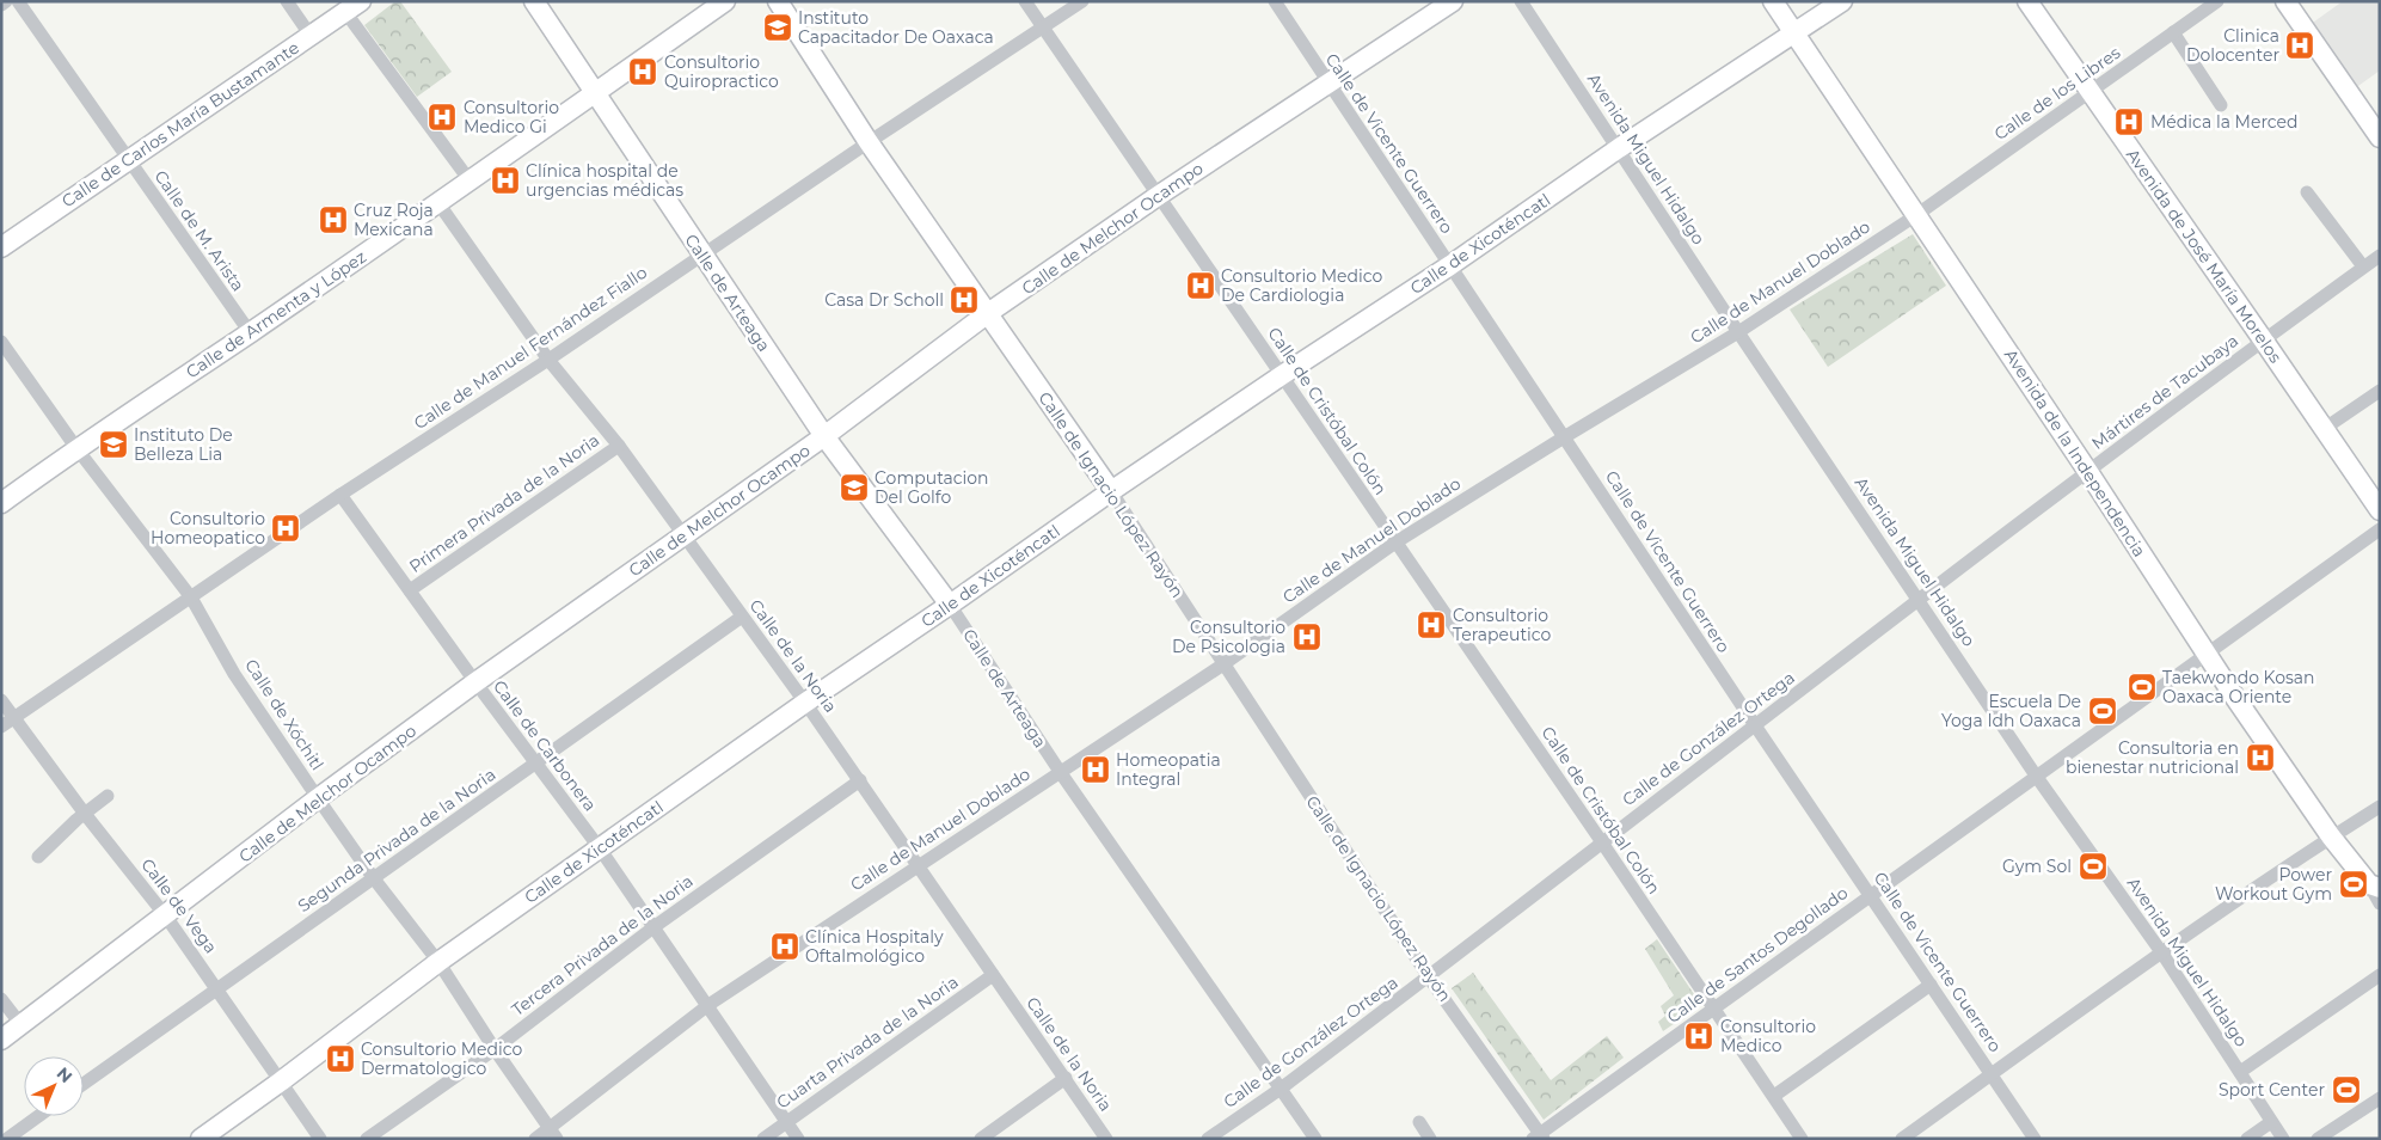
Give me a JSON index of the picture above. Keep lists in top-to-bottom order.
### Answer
{
  "streets": {
    "main road": [
      "Calle de Carlos María Bustamante",
      "Calle de Melchor Ocampo",
      "Calle de Xicoténcatl",
      "Avenida de José María Morelos",
      "Calle de Arteaga",
      "Calle de Armenta y López",
      "Avenida de la Independencia",
      "Calle de Ignacio López Rayón"
    ],
    "street": [
      "Calle de los Libres",
      "Calle de Vicente Guerrero",
      "Avenida Miguel Hidalgo",
      "Calle de M. Arista",
      "Calle de Manuel Doblado",
      "Calle de Manuel Fernández Fiallo",
      "Mártires de Tacubaya",
      "Calle de Cristóbal Colón",
      "Primera Privada de la Noria",
      "Calle de la Noria",
      "Calle de Xóchitl",
      "Calle de González Ortega",
      "Calle de Carbonera",
      "Segunda Privada de la Noria",
      "Calle de Vega",
      "Tercera Privada de la Noria",
      "Calle de Santos Degollado",
      "Cuarta Privada de la Noria"
    ]
  },
  "crossings": [
    ["Calle de los Libres", "Avenida de José María Morelos"],
    ["Calle de los Libres", "Calle de Manuel Doblado"],
    ["Calle de los Libres", "Avenida de la Independencia"],
    ["Calle de Carlos María Bustamante", "Calle de M. Arista"],
    ["Calle de Vicente Guerrero", "Calle de Melchor Ocampo"],
    ["Calle de Vicente Guerrero", "Calle de Xicoténcatl"],
    ["Calle de Vicente Guerrero", "Calle de Manuel Doblado"],
    ["Calle de Vicente Guerrero", "Calle de González Ortega"],
    ["Calle de Vicente Guerrero", "Calle de Santos Degollado"],
    ["Avenida Miguel Hidalgo", "Calle de Xicoténcatl"],
    ["Avenida Miguel Hidalgo", "Calle de Manuel Doblado"],
    ["Avenida Miguel Hidalgo", "Calle de González Ortega"],
    ["Avenida Miguel Hidalgo", "Calle de Santos Degollado"],
    ["Calle de Melchor Ocampo", "Calle de Arteaga"],
    ["Calle de Melchor Ocampo", "Calle de Cristóbal Colón"],
    ["Calle de Melchor Ocampo", "Calle de Ignacio López Rayón"],
    ["Calle de Melchor Ocampo", "Calle de la Noria"],
    ["Calle de Melchor Ocampo", "Calle de Xóchitl"],
    ["Calle de Melchor Ocampo", "Calle de Carbonera"],
    ["Calle de Melchor Ocampo", "Calle de Vega"],
    ["Calle de M. Arista", "Calle de Armenta y López"],
    ["Calle de Xicoténcatl", "Calle de Arteaga"],
    ["Calle de Xicoténcatl", "Calle de Cristóbal Colón"],
    ["Calle de Xicoténcatl", "Avenida de la Independencia"],
    ["Calle de Xicoténcatl", "Calle de Ignacio López Rayón"],
    ["Calle de Xicoténcatl", "Calle de la Noria"],
    ["Calle de Xicoténcatl", "Calle de Xóchitl"],
    ["Calle de Xicoténcatl", "Calle de Carbonera"],
    ["Calle de Xicoténcatl", "Calle de Vega"],
    ["Avenida de José María Morelos", "Mártires de Tacubaya"],
    ["Calle de Manuel Doblado", "Calle de Arteaga"],
    ["Calle de Manuel Doblado", "Calle de Cristóbal Colón"],
    ["Calle de Manuel Doblado", "Avenida de la Independencia"],
    ["Calle de Manuel Doblado", "Calle de Ignacio López Rayón"],
    ["Calle de Manuel Doblado", "Calle de la Noria"],
    ["Calle de Manuel Doblado", "Calle de Xóchitl"],
    ["Calle de Manuel Doblado", "Calle de Carbonera"],
    ["Calle de Arteaga", "Calle de Armenta y López"],
    ["Calle de Arteaga", "Calle de Manuel Fernández Fiallo"],
    ["Calle de Arteaga", "Calle de González Ortega"],
    ["Calle de Armenta y López", "Calle de la Noria"],
    ["Calle de Armenta y López", "Calle de Xóchitl"],
    ["Calle de Manuel Fernández Fiallo", "Calle de Cristóbal Colón"],
    ["Calle de Manuel Fernández Fiallo", "Calle de Ignacio López Rayón"],
    ["Calle de Manuel Fernández Fiallo", "Calle de la Noria"],
    ["Calle de Manuel Fernández Fiallo", "Calle de Xóchitl"],
    ["Calle de Manuel Fernández Fiallo", "Calle de Carbonera"],
    ["Calle de Manuel Fernández Fiallo", "Calle de Vega"],
    ["Mártires de Tacubaya", "Avenida de la Independencia"],
    ["Mártires de Tacubaya", "Calle de González Ortega"],
    ["Calle de Cristóbal Colón", "Calle de González Ortega"],
    ["Calle de Cristóbal Colón", "Calle de Santos Degollado"],
    ["Avenida de la Independencia", "Calle de González Ortega"],
    ["Avenida de la Independencia", "Calle de Santos Degollado"],
    ["Calle de Ignacio López Rayón", "Calle de González Ortega"],
    ["Calle de Ignacio López Rayón", "Calle de Santos Degollado"],
    ["Primera Privada de la Noria", "Calle de la Noria"],
    ["Primera Privada de la Noria", "Calle de Carbonera"],
    ["Calle de la Noria", "Segunda Privada de la Noria"],
    ["Calle de la Noria", "Tercera Privada de la Noria"],
    ["Calle de la Noria", "Cuarta Privada de la Noria"],
    ["Calle de Xóchitl", "Segunda Privada de la Noria"],
    ["Calle de Xóchitl", "Tercera Privada de la Noria"],
    ["Calle de Carbonera", "Segunda Privada de la Noria"],
    ["Calle de Carbonera", "Tercera Privada de la Noria"],
    ["Calle de Carbonera", "Cuarta Privada de la Noria"],
    ["Segunda Privada de la Noria", "Calle de Vega"]
  ],
  "places": {
    "school or university": ["Instituto Capacitador De Oaxaca", "Instituto De Belleza Lia", "Computacion Del Golfo"],
    "hospital": [
      "Clinica Dolocenter",
      "Consultorio Quiropractico",
      "Consultorio Medico Gi",
      "Médica la Merced",
      "Clínica hospital de urgencias médicas",
      "Cruz Roja Mexicana",
      "Consultorio Medico De Cardiologia",
      "Casa Dr Scholl",
      "Consultorio Homeopatico",
      "Consultorio Terapeutico",
      "Consultorio De Psicologia",
      "Consultoria en bienestar nutricional",
      "Homeopatia Integral",
      "Clínica Hospitaly Oftalmológico",
      "Consultorio Medico",
      "Consultorio Medico Dermatologico"
    ],
    "sports": [
      "Taekwondo Kosan Oaxaca Oriente",
      "Escuela De Yoga Idh Oaxaca",
      "Gym Sol",
      "Power Workout Gym",
      "Sport Center"
    ]
  },
  "north": "top right"
}
